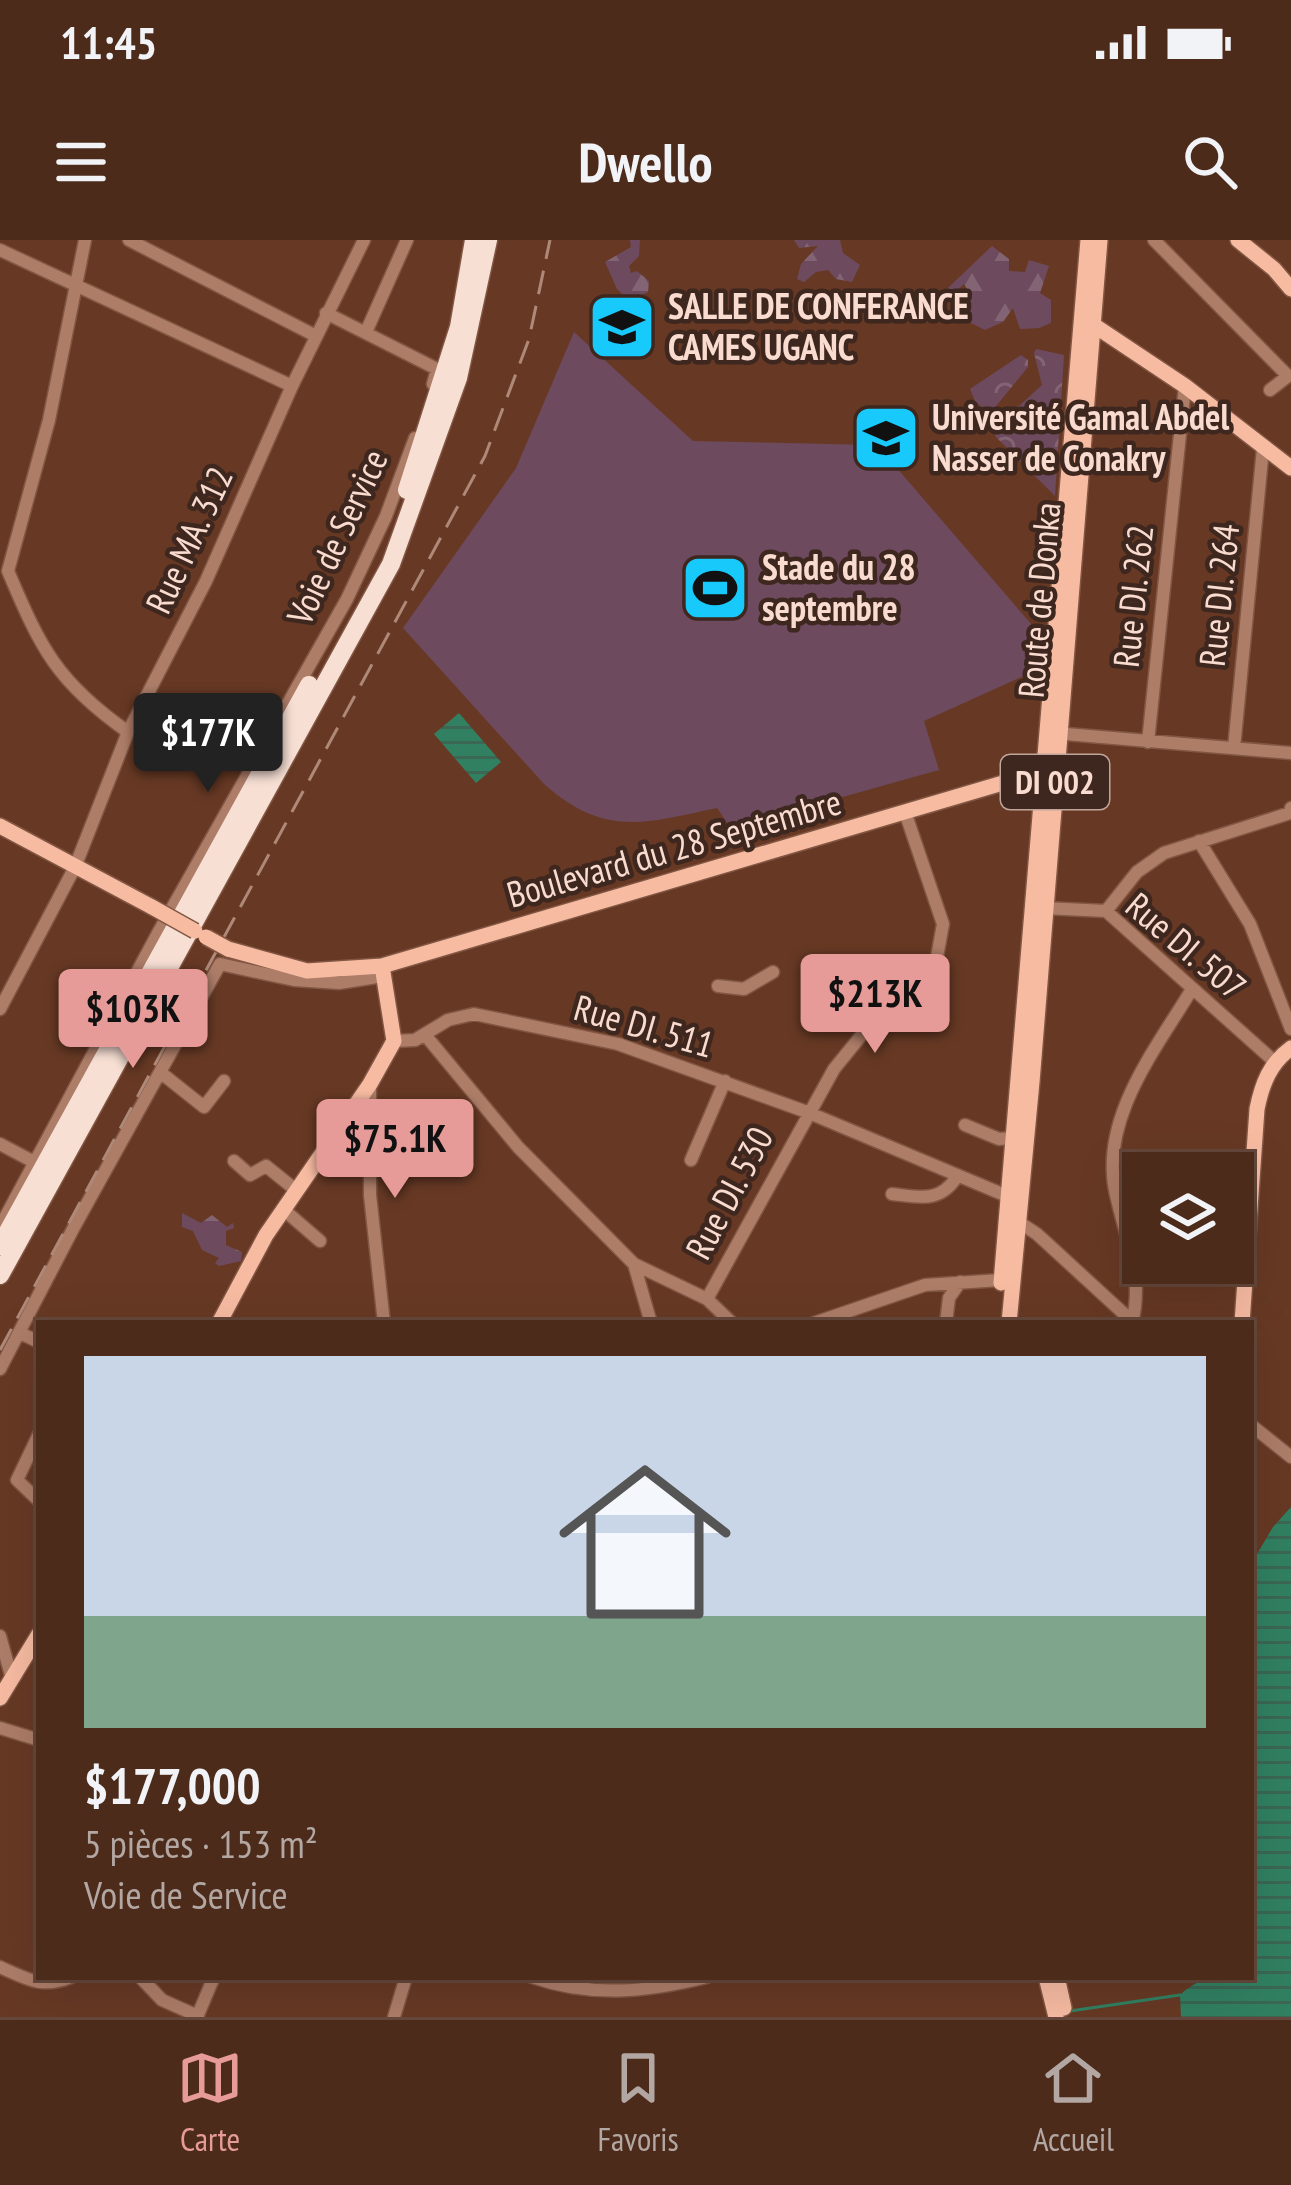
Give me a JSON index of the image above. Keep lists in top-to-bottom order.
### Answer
{
  "streets": {
    "main road": ["Route de Donka", "DI 002", "Boulevard du 28 Septembre"],
    "street": [
      "Voie de Service",
      "Rue MA. 312",
      "Rue DI. 264",
      "Rue DI. 262",
      "Rue DI. 507",
      "Rue DI. 511",
      "Rue DI. 530"
    ]
  },
  "crossings": [
    ["Rue MA. 312", "Boulevard du 28 Septembre"],
    ["Route de Donka", "Boulevard du 28 Septembre"],
    ["Route de Donka", "Rue DI. 507"],
    ["Route de Donka", "Rue DI. 511"],
    ["Boulevard du 28 Septembre", "Rue DI. 530"],
    ["Rue DI. 511", "Rue DI. 530"]
  ],
  "places": {
    "school or university": ["SALLE DE CONFERANCE CAMES UGANC", "Université Gamal Abdel Nasser de Conakry"],
    "sports": ["Stade du 28 septembre"]
  },
  "page": {
    "status": "11:45",
    "header": "Dwello",
    "price": [
      "$177K",
      "$213K",
      "$103K",
      "$75.1K"
    ],
    "list": [
      {
        "name": "$177,000",
        "note": "5 pièces · 153 m² · Voie de Service"
      }
    ],
    "tabs": ["Carte", "Favoris", "Accueil"]
  }
}
